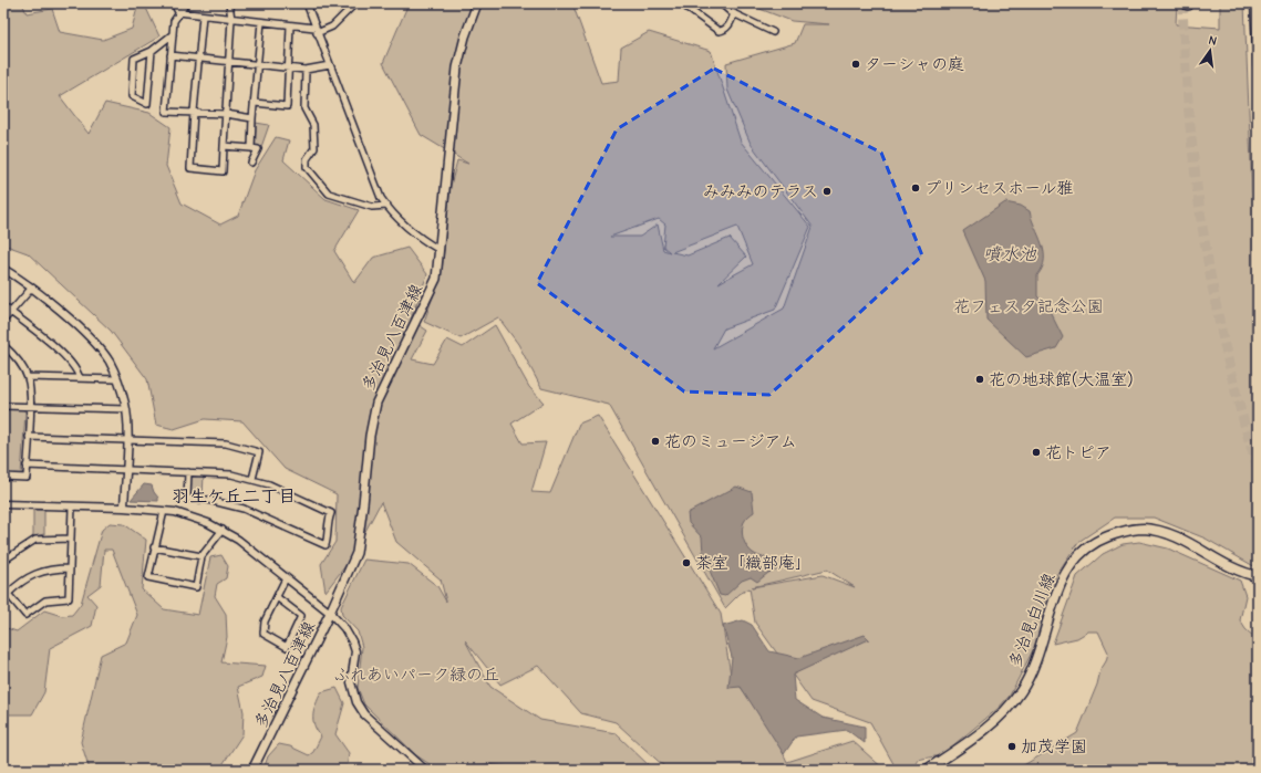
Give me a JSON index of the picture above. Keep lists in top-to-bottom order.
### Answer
{
  "streets": {
    "main road": ["多治見八百津線", "多治見白川線"]
  },
  "districts": ["羽生ケ丘二丁目"],
  "water": ["噴水池"],
  "parks": ["花フェスタ記念公園", "ふれあいパーク緑の丘"],
  "places": [
    "ターシャの庭",
    "プリンセスホール雅",
    "みみみのテラス",
    "花の地球館(大温室)",
    "花のミュージアム",
    "花トピア",
    "茶室「織部庵」",
    "加茂学園"
  ],
  "north": "top"
}
